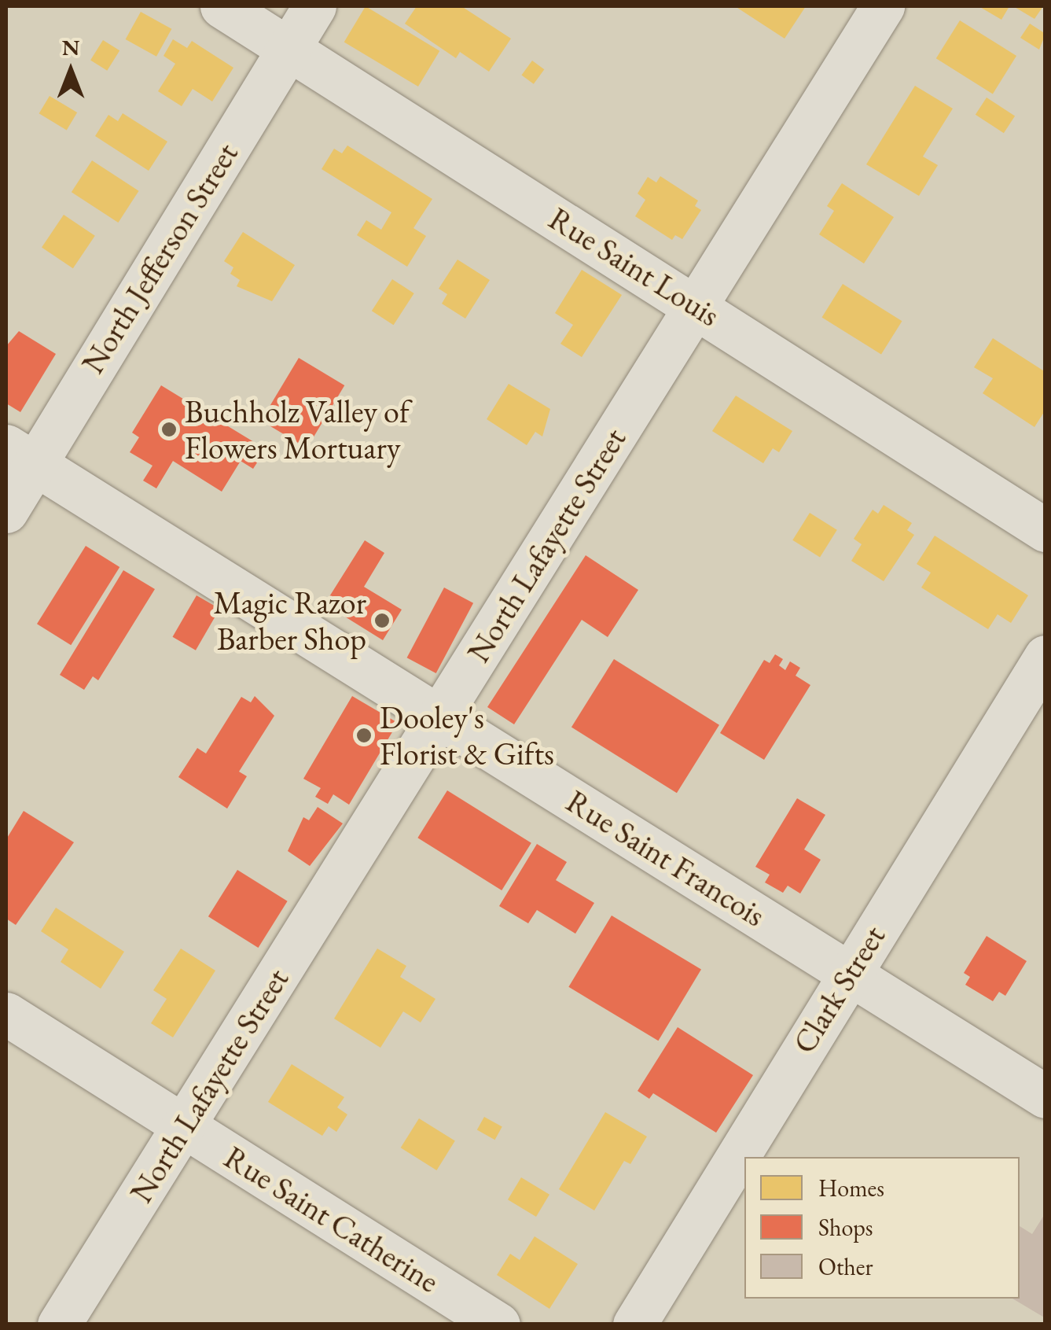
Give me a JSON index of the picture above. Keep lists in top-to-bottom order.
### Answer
{
  "streets": {
    "street": [
      "North Jefferson Street",
      "Rue Saint Louis",
      "North Lafayette Street",
      "Rue Saint Francois",
      "Clark Street",
      "Rue Saint Catherine"
    ]
  },
  "crossings": [
    ["North Jefferson Street", "Rue Saint Louis"],
    ["North Jefferson Street", "Rue Saint Francois"],
    ["Rue Saint Louis", "North Lafayette Street"],
    ["North Lafayette Street", "Rue Saint Francois"],
    ["North Lafayette Street", "Rue Saint Catherine"],
    ["Rue Saint Francois", "Clark Street"]
  ],
  "places": ["Buchholz Valley of Flowers Mortuary", "Magic Razor Barber Shop", "Dooley's Florist & Gifts"],
  "legend": ["Homes", "Shops", "Other"],
  "north": "top"
}
